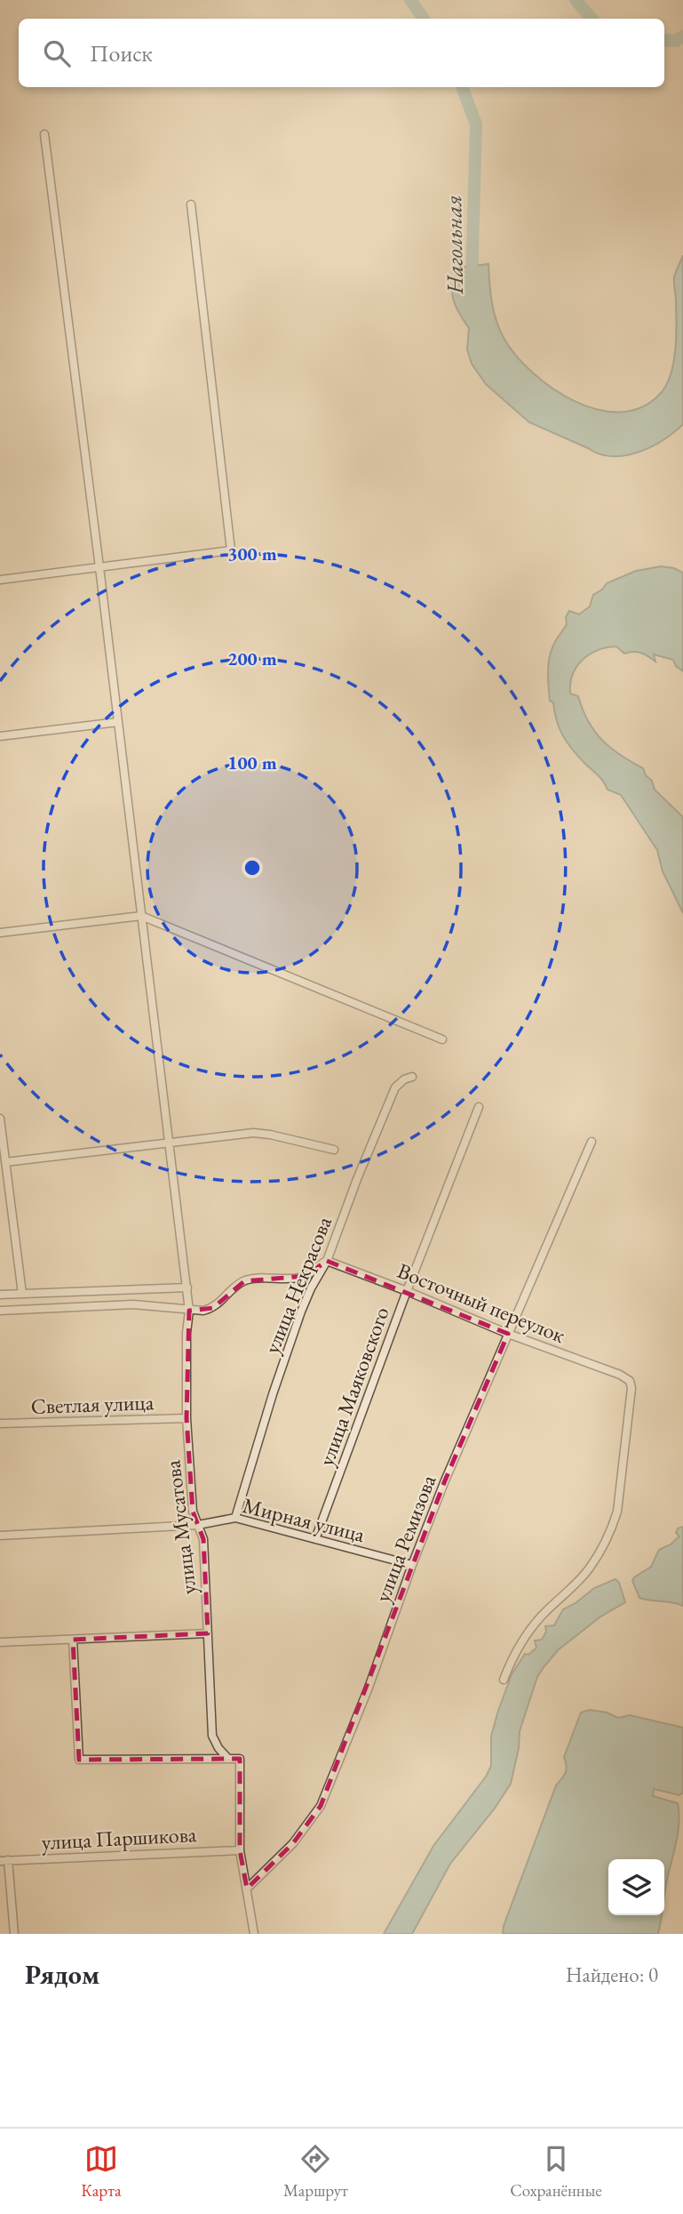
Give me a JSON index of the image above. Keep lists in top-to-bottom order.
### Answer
{
  "streets": {
    "street": [
      "улица Некрасова",
      "Восточный переулок",
      "улица Маяковского",
      "Светлая улица",
      "Мирная улица",
      "улица Мусатова",
      "улица Ремизова",
      "улица Паршикова"
    ]
  },
  "crossings": [
    ["улица Некрасова", "Восточный переулок"],
    ["улица Некрасова", "Мирная улица"],
    ["Восточный переулок", "улица Маяковского"],
    ["Восточный переулок", "улица Ремизова"],
    ["улица Маяковского", "Мирная улица"],
    ["Светлая улица", "улица Мусатова"],
    ["Мирная улица", "улица Мусатова"],
    ["Мирная улица", "улица Ремизова"],
    ["улица Мусатова", "улица Паршикова"]
  ],
  "water": ["Нагольная"],
  "page": {
    "search": "Поиск",
    "heading": ["Рядом", "Найдено: 0"],
    "nav": ["Карта", "Маршрут", "Сохранённые"]
  },
  "rings": ["300 m", "200 m", "100 m"]
}
